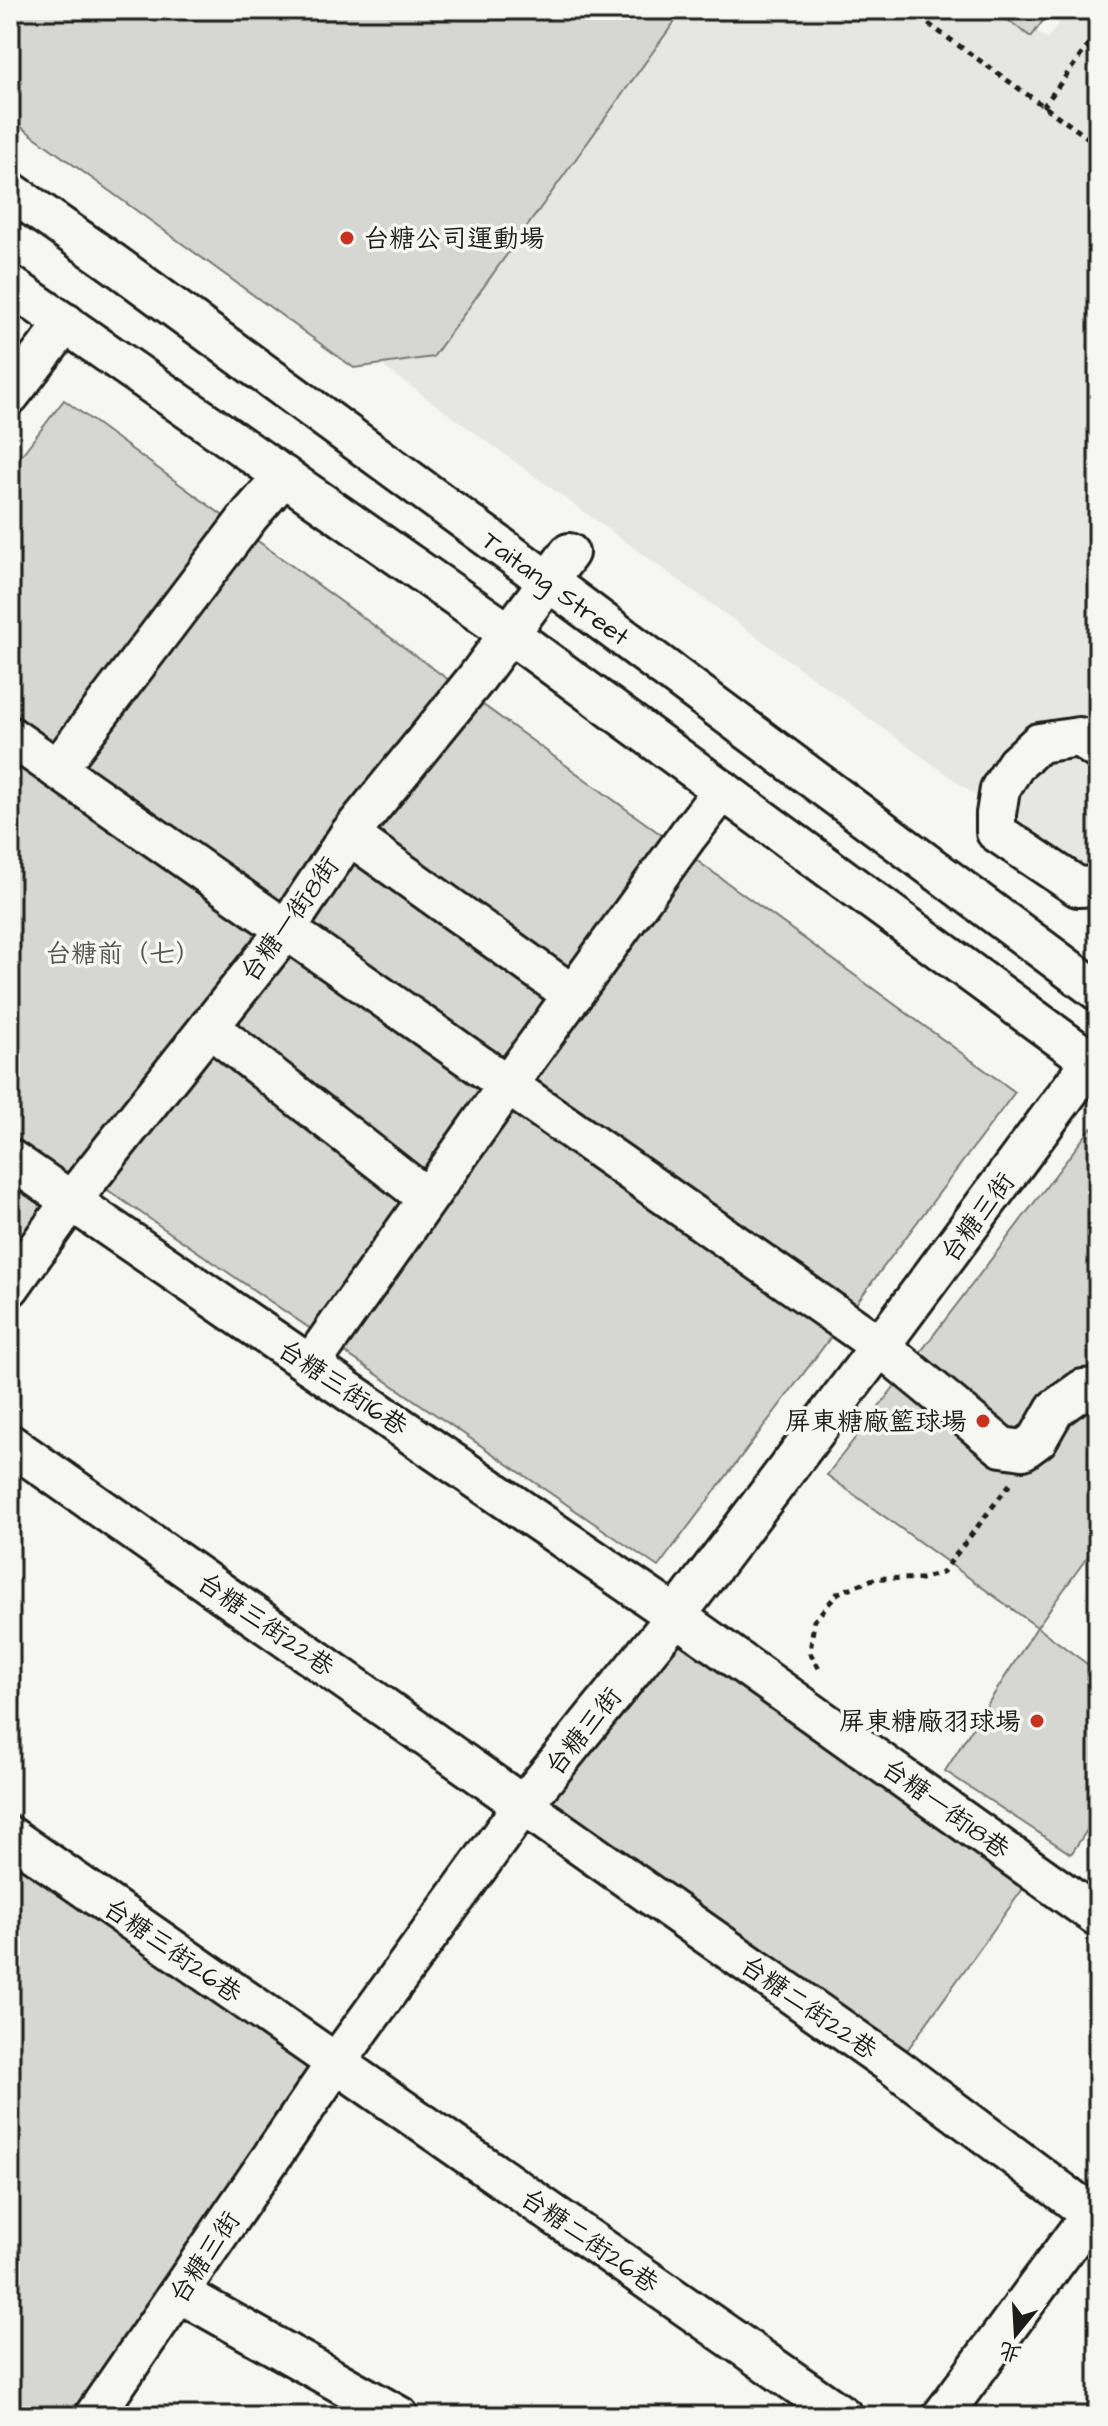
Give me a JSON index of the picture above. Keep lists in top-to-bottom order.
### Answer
{
  "streets": {
    "street": [
      "Taitang Street",
      "台糖一街8街",
      "台糖三街",
      "台糖三街16巷",
      "台糖三街22巷",
      "台糖一街18巷",
      "台糖三街26巷",
      "台糖二街22巷",
      "台糖二街26巷"
    ]
  },
  "crossings": [
    ["Taitang Street", "台糖一街8街"],
    ["台糖一街8街", "台糖三街16巷"],
    ["台糖三街", "台糖三街16巷"],
    ["台糖三街", "台糖三街22巷"],
    ["台糖三街", "台糖一街18巷"],
    ["台糖三街", "台糖三街26巷"],
    ["台糖三街", "台糖二街22巷"],
    ["台糖三街", "台糖二街26巷"],
    ["台糖三街16巷", "台糖一街18巷"],
    ["台糖三街22巷", "台糖二街22巷"],
    ["台糖三街26巷", "台糖二街26巷"]
  ],
  "parks": ["台糖前（七）"],
  "places": ["台糖公司運動場", "屏東糖廠籃球場", "屏東糖廠羽球場"],
  "north": "bottom"
}
